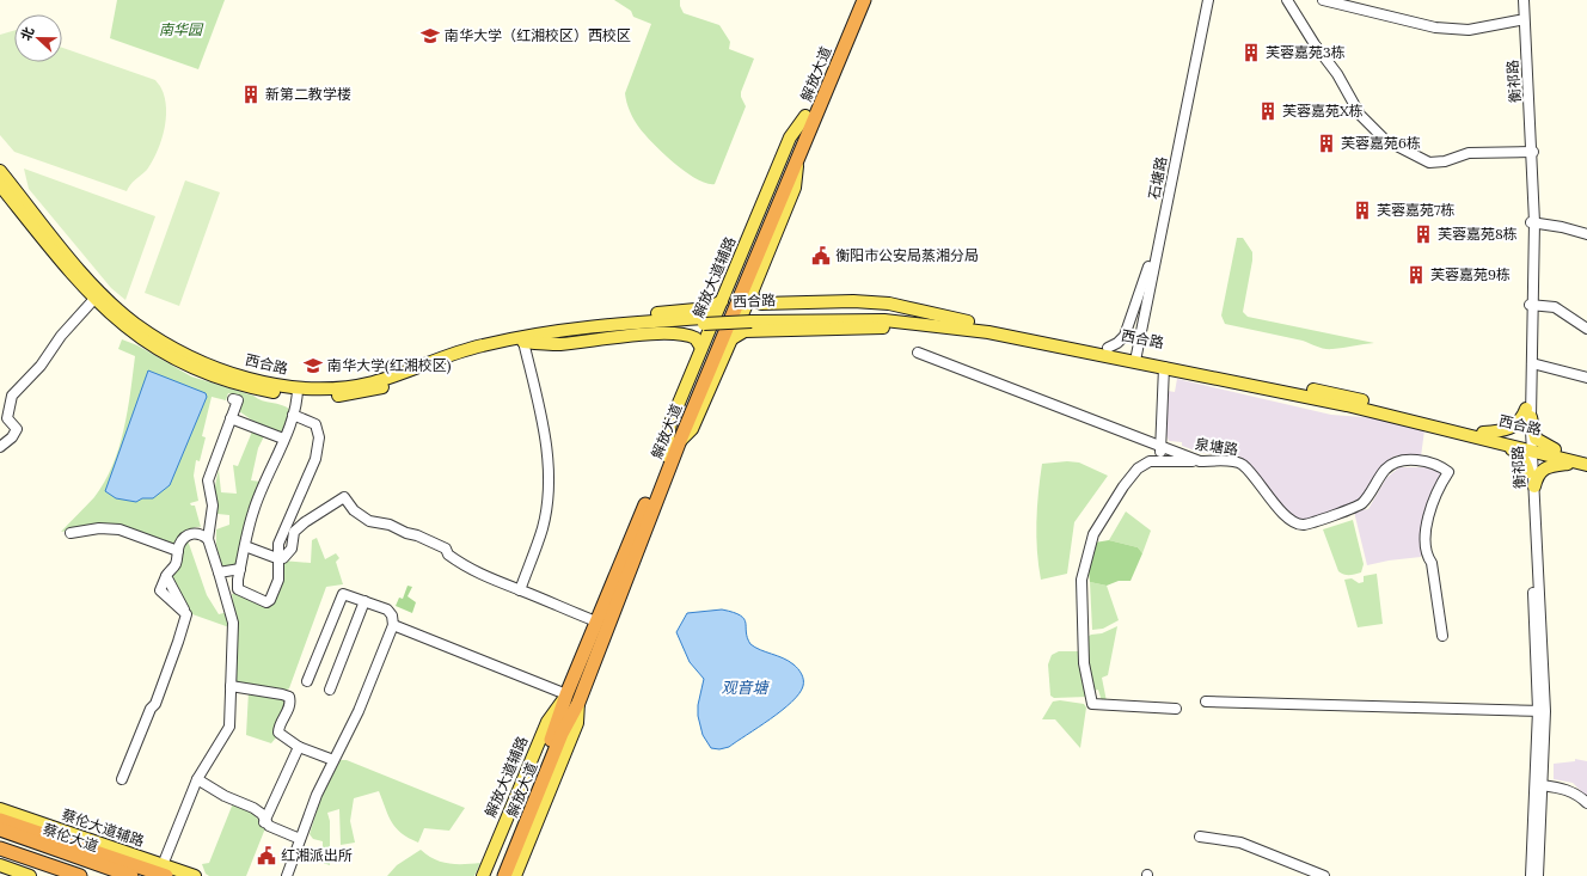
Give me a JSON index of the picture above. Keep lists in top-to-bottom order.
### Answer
{
  "streets": {
    "highway": ["解放大道", "蔡伦大道"],
    "main road": ["解放大道辅路", "西合路", "蔡伦大道辅路"],
    "street": ["衡祁路", "石塘路", "泉塘路"]
  },
  "crossings": [
    ["解放大道", "解放大道辅路"],
    ["衡祁路", "西合路"],
    ["石塘路", "西合路"]
  ],
  "water": ["观音塘"],
  "parks": ["南华园"],
  "places": {
    "school or university": ["南华大学（红湘校区）西校区", "南华大学(红湘校区)"],
    "building": [
      "芙蓉嘉苑3栋",
      "新第二教学楼",
      "芙蓉嘉苑X栋",
      "芙蓉嘉苑6栋",
      "芙蓉嘉苑7栋",
      "芙蓉嘉苑8栋",
      "芙蓉嘉苑9栋"
    ],
    "public building": ["衡阳市公安局蒸湘分局", "红湘派出所"]
  },
  "north": "left"
}
